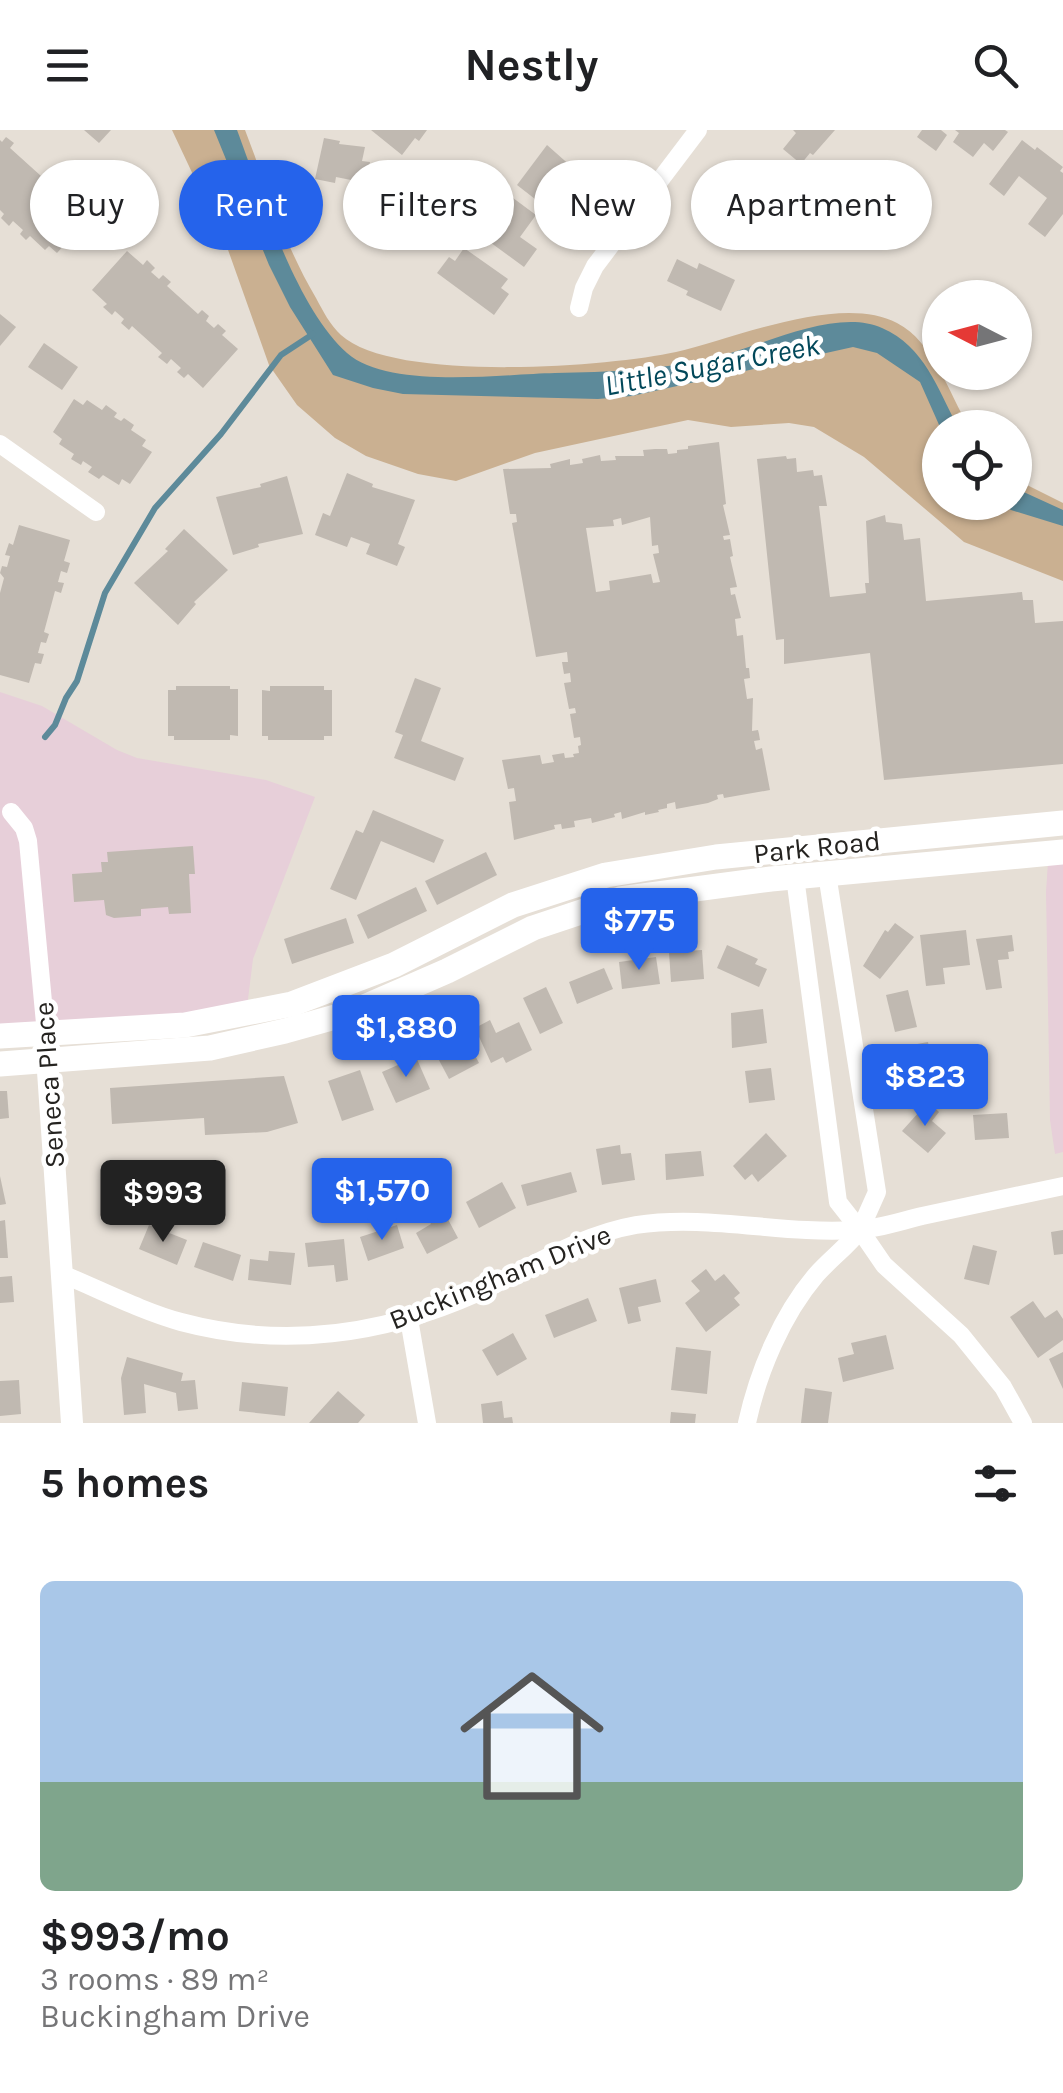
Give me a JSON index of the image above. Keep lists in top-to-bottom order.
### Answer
{
  "streets": {
    "main road": ["Park Road"],
    "street": ["Seneca Place", "Buckingham Drive"]
  },
  "crossings": [
    ["Park Road", "Seneca Place"],
    ["Seneca Place", "Buckingham Drive"]
  ],
  "water": ["Little Sugar Creek"],
  "north": "left",
  "page": {
    "header": "Nestly",
    "chip": [
      "Buy",
      "Rent",
      "Filters",
      "New",
      "Apartment"
    ],
    "price": [
      "$775",
      "$1,880",
      "$823",
      "$1,570",
      "$993"
    ],
    "heading": "5 homes",
    "list": [
      {
        "name": "$993/mo",
        "note": "3 rooms · 89 m² · Buckingham Drive"
      }
    ]
  }
}
